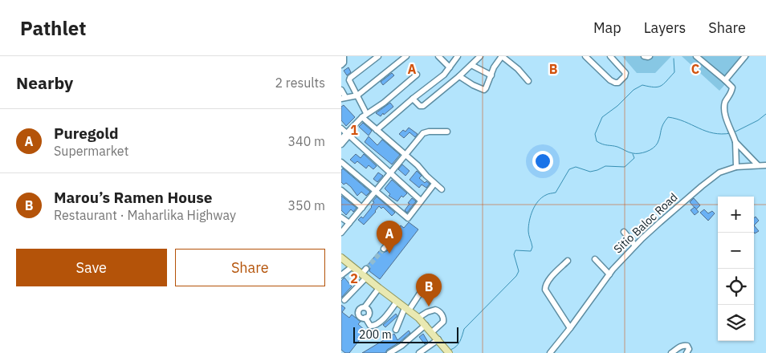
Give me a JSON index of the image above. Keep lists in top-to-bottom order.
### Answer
{
  "streets": {
    "street": ["Sitio Baloc Road"]
  },
  "scale_bar": "200 m",
  "page": {
    "header": "Pathlet",
    "nav": ["Map", "Layers", "Share"],
    "heading": ["Nearby", "2 results"],
    "list": [
      {
        "mark": "A",
        "name": "Puregold",
        "note": "Supermarket",
        "value": "340 m"
      },
      {
        "mark": "B",
        "name": "Marou’s Ramen House",
        "note": "Restaurant · Maharlika Highway",
        "value": "350 m"
      }
    ],
    "map_buttons": ["+", "−"],
    "pins": ["A", "B"],
    "buttons": ["Save", "Share"],
    "scale": "200 m"
  },
  "grid": {
    "columns": ["A", "B", "C"],
    "rows": ["1", "2"]
  }
}
